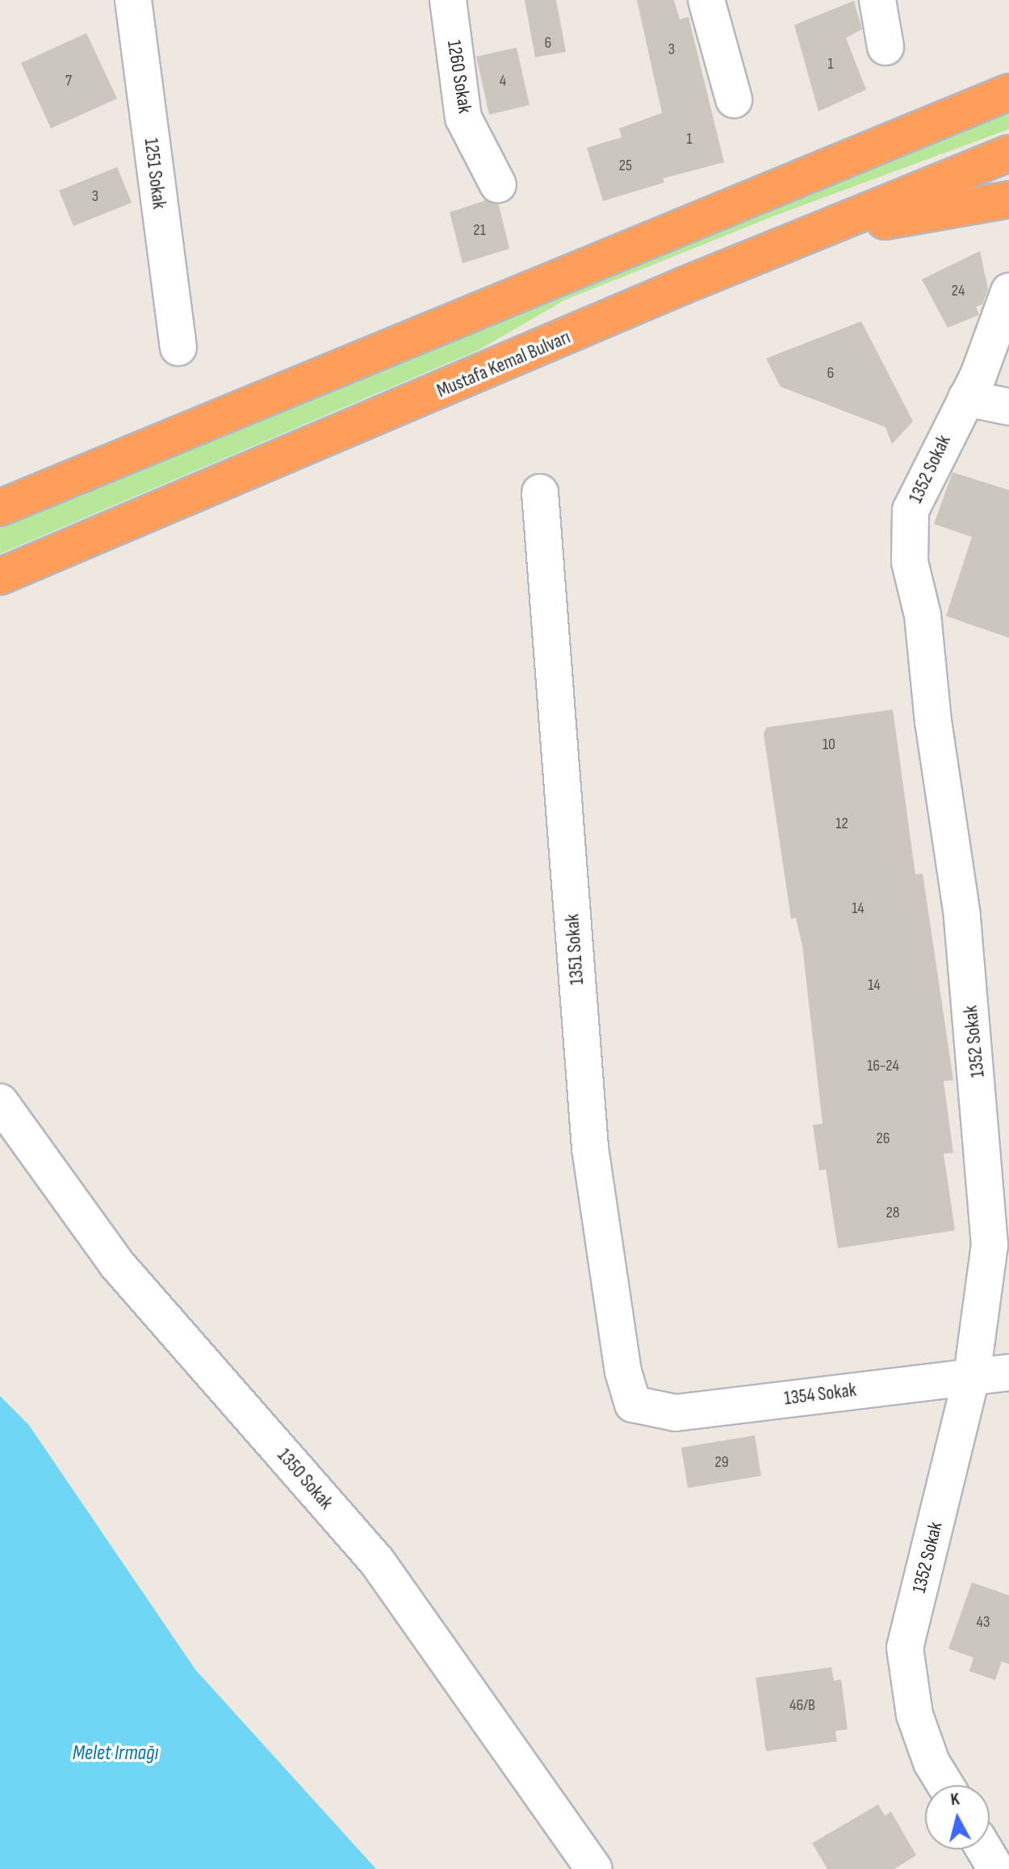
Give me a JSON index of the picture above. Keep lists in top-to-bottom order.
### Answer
{
  "streets": {
    "highway": ["Mustafa Kemal Bulvarı"],
    "street": [
      "1260 Sokak",
      "1251 Sokak",
      "1352 Sokak",
      "1351 Sokak",
      "1354 Sokak",
      "1350 Sokak"
    ]
  },
  "crossings": [
    ["1352 Sokak", "1354 Sokak"],
    ["1351 Sokak", "1354 Sokak"]
  ],
  "water": ["Melet Irmağı"],
  "house_numbers": [
    "6",
    "3",
    "1",
    "7",
    "4",
    "1",
    "25",
    "3",
    "21",
    "24",
    "6",
    "10",
    "12",
    "14",
    "14",
    "16-24",
    "26",
    "28",
    "29",
    "43",
    "46/B"
  ],
  "north": "top"
}
